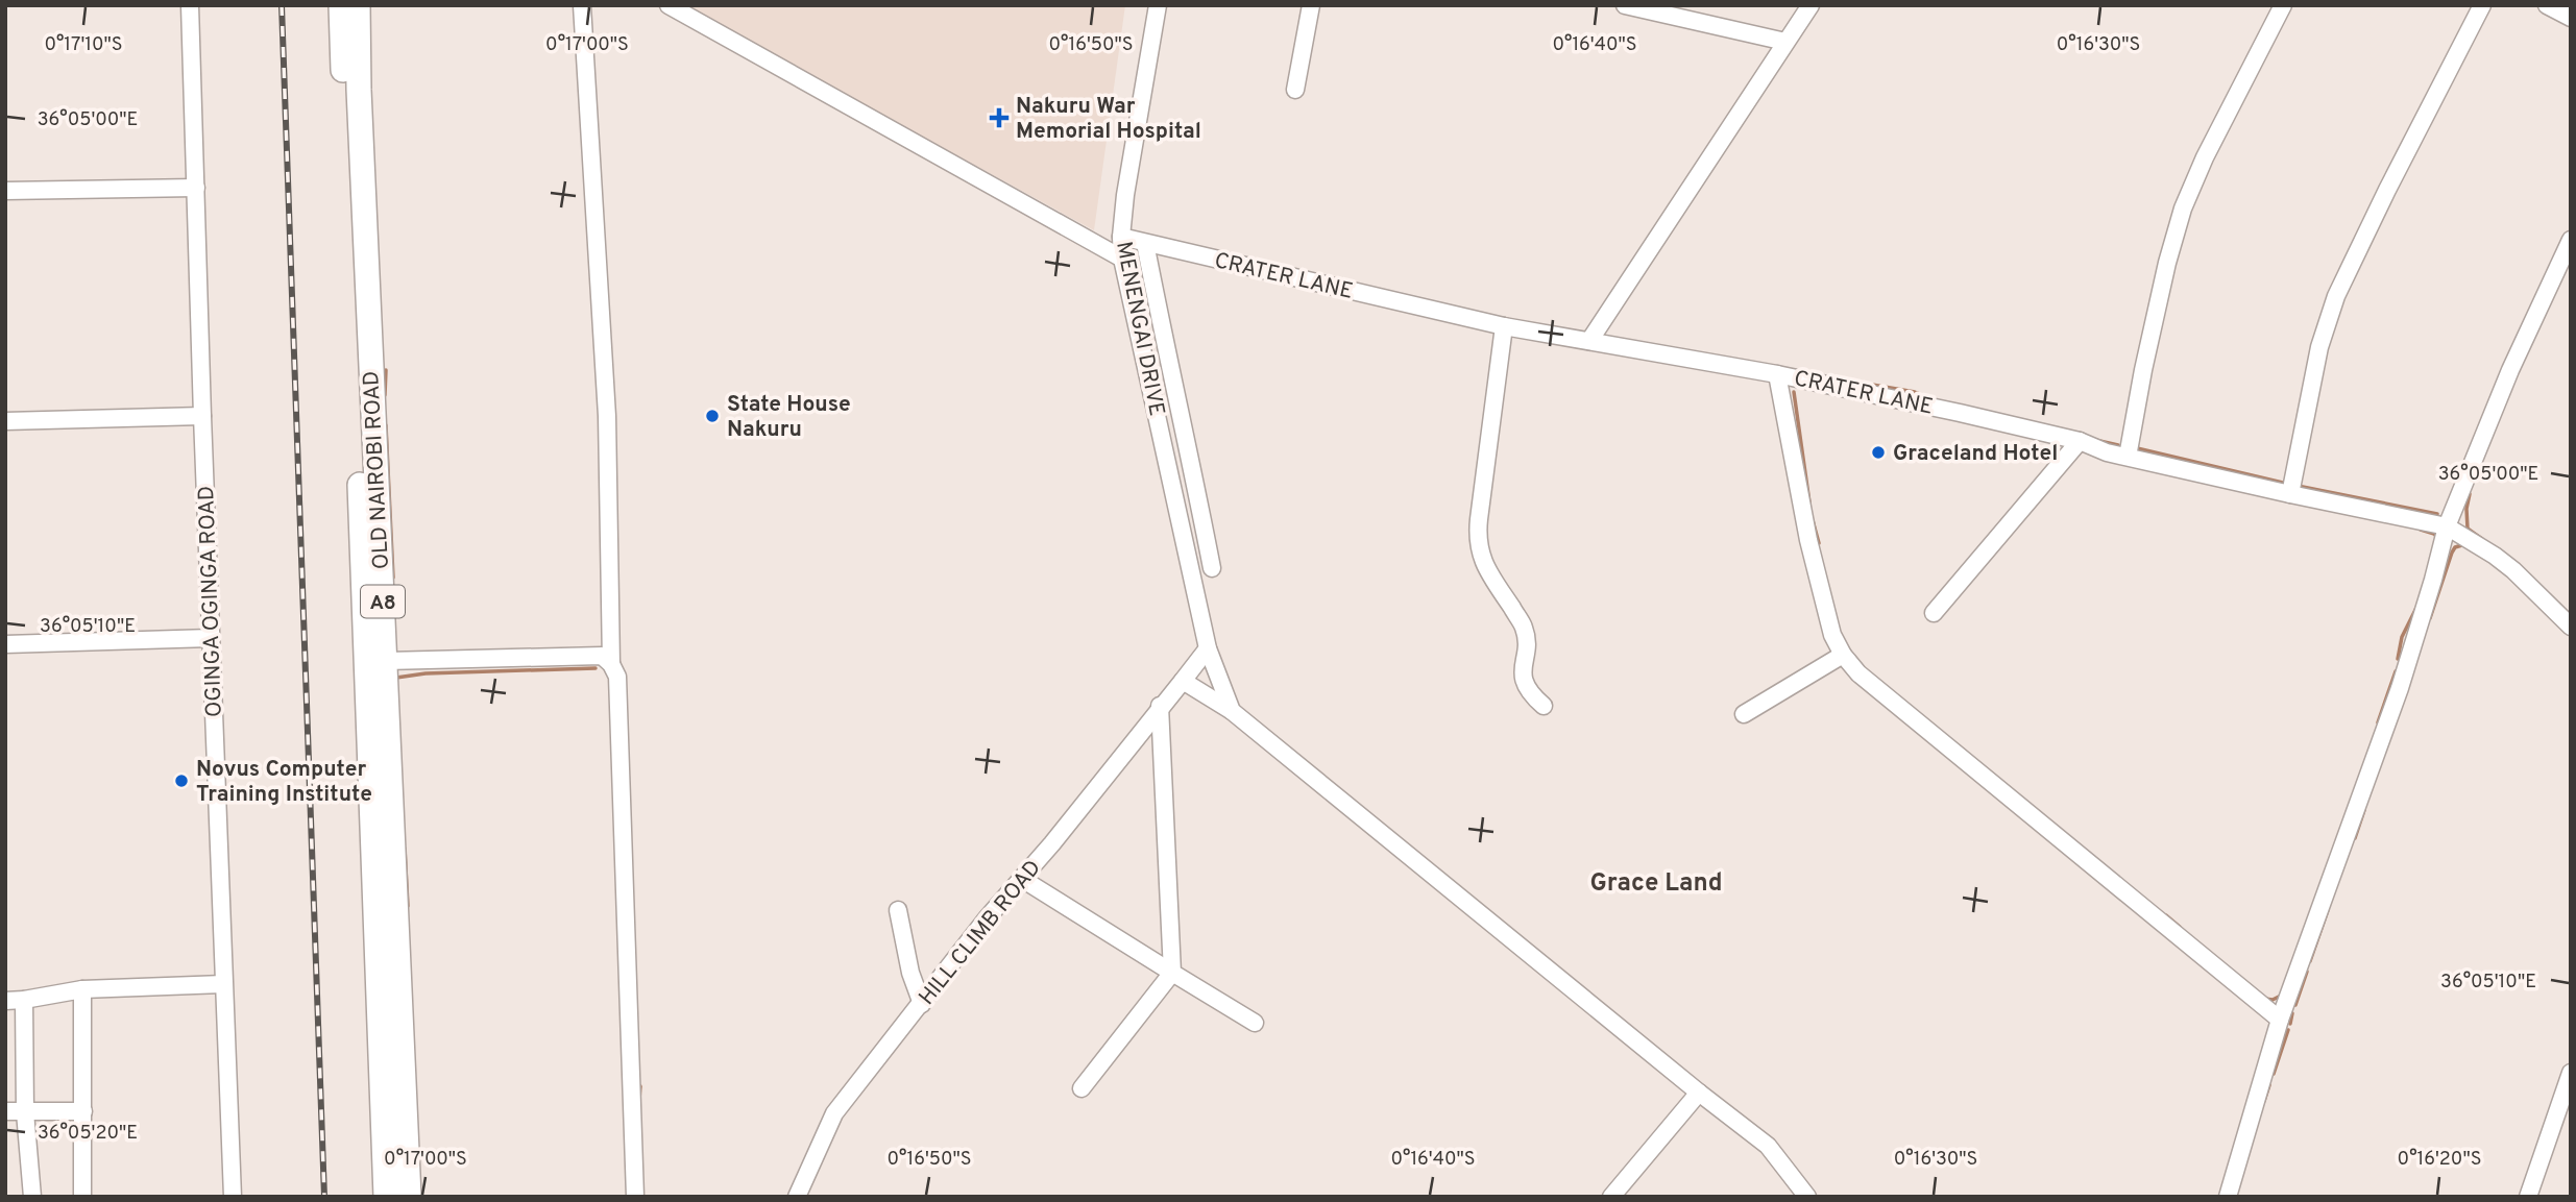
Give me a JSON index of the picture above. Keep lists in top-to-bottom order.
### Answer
{
  "streets": {
    "highway": ["OLD NAIROBI ROAD", "A8"],
    "street": [
      "CRATER LANE",
      "MENENGAI DRIVE",
      "OGINGA OGINGA ROAD",
      "HILL CLIMB ROAD"
    ]
  },
  "crossings": [
    ["CRATER LANE", "MENENGAI DRIVE"],
    ["MENENGAI DRIVE", "HILL CLIMB ROAD"]
  ],
  "districts": ["Grace Land"],
  "places": {
    "health": ["Nakuru War Memorial Hospital"],
    "other": ["State House Nakuru", "Graceland Hotel", "Novus Computer Training Institute"]
  },
  "coordinates": [
    "0°17'10\"S",
    "0°17'00\"S",
    "0°16'50\"S",
    "0°16'40\"S",
    "0°16'30\"S",
    "36°05'00\"E",
    "36°05'10\"E",
    "36°05'20\"E",
    "0°16'20\"S"
  ]
}
